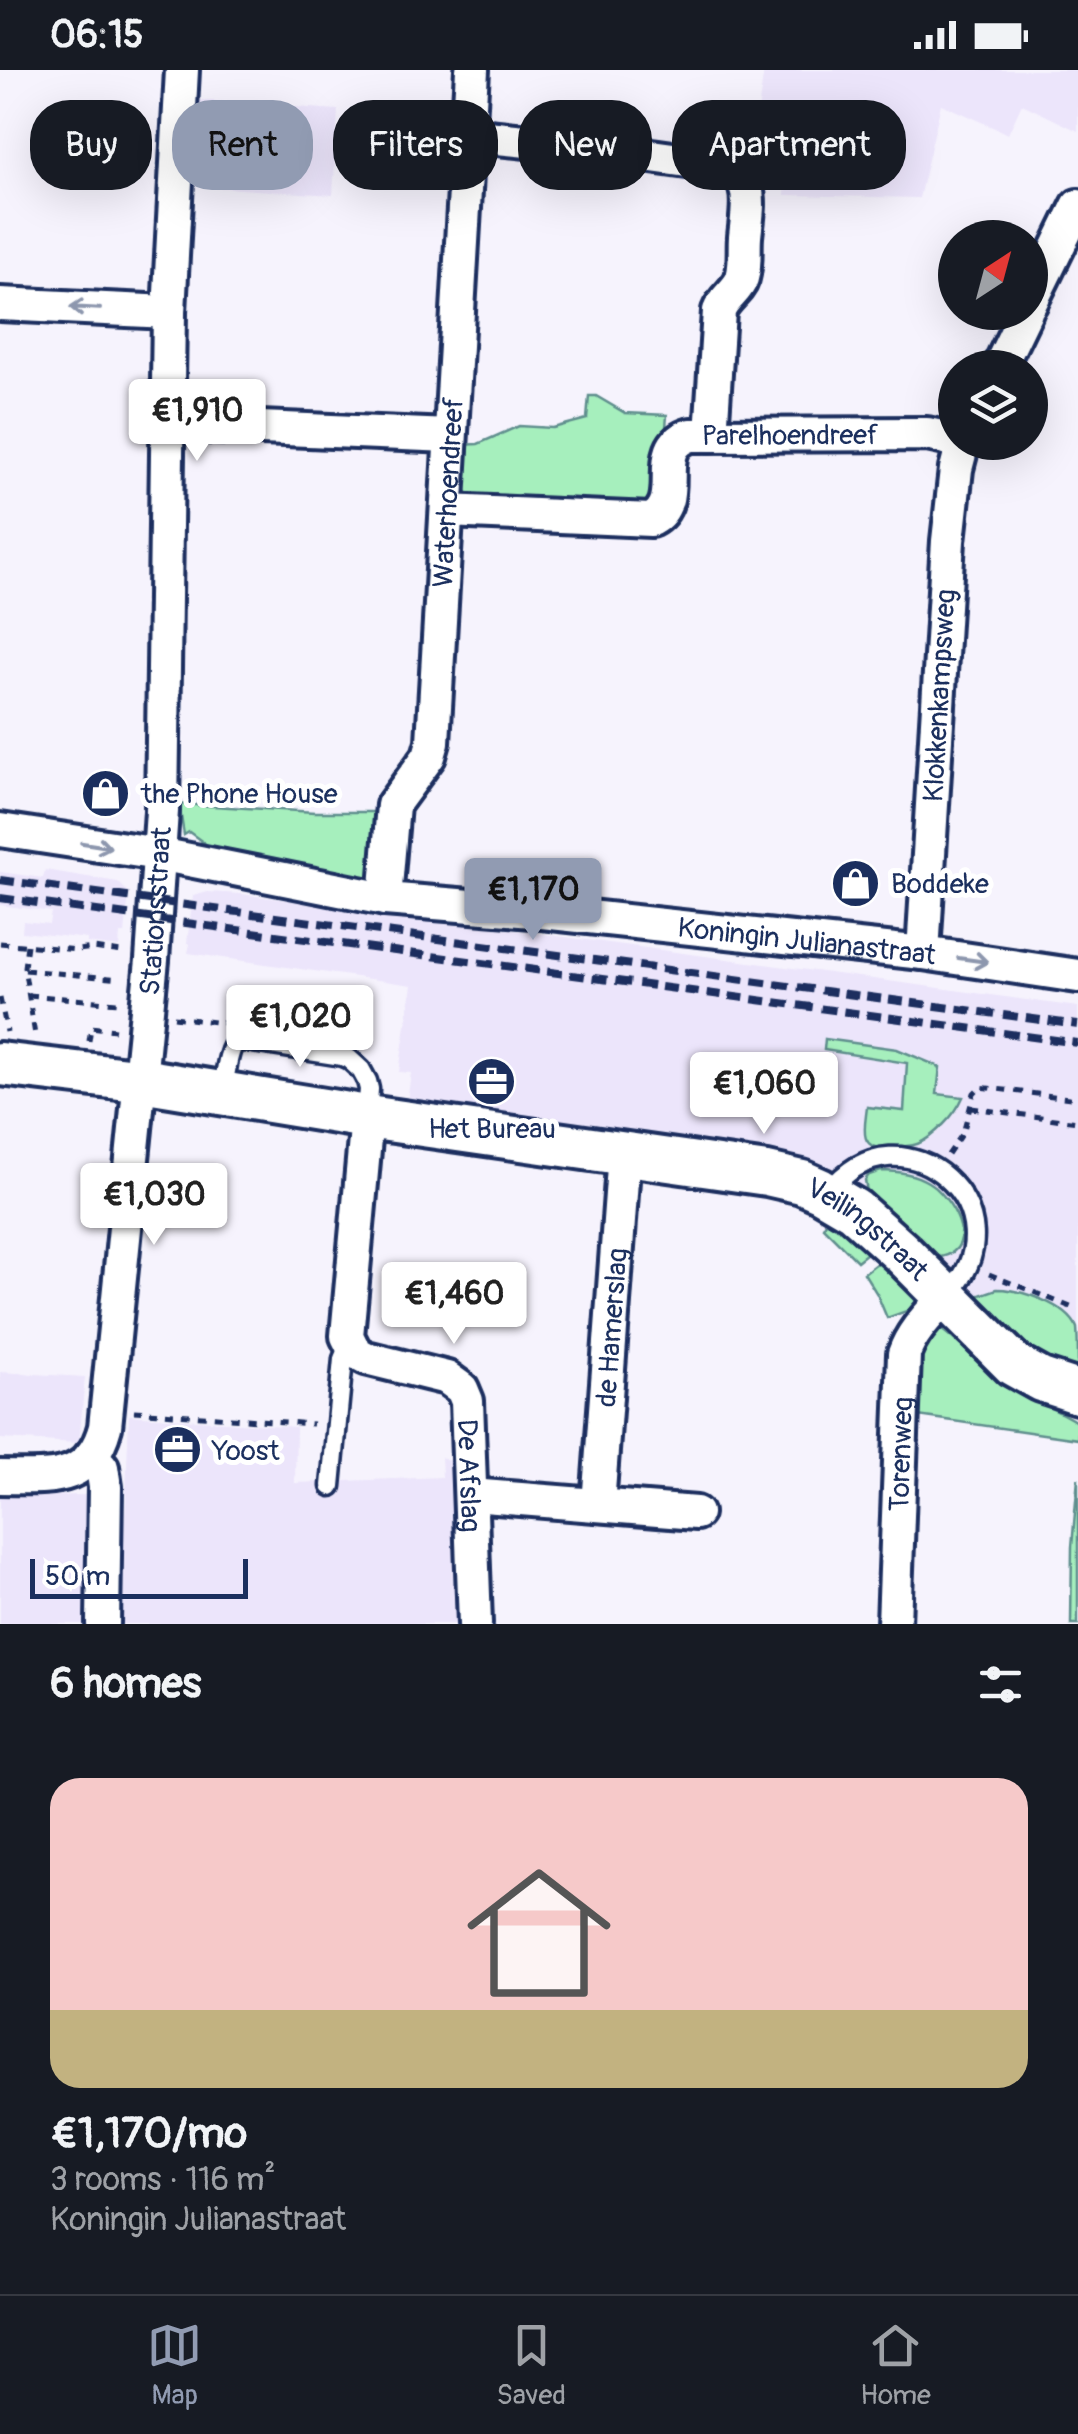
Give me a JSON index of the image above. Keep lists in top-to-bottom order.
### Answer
{
  "streets": {
    "street": [
      "Parelhoendreef",
      "Waterhoendreef",
      "Klokkenkampsweg",
      "Stationsstraat",
      "Koningin Julianastraat",
      "Veilingstraat",
      "de Hamerslag",
      "Torenweg",
      "De Afslag"
    ]
  },
  "crossings": [
    ["Parelhoendreef", "Waterhoendreef"],
    ["Waterhoendreef", "Koningin Julianastraat"],
    ["Klokkenkampsweg", "Koningin Julianastraat"],
    ["Stationsstraat", "Koningin Julianastraat"],
    ["Stationsstraat", "Veilingstraat"],
    ["Veilingstraat", "de Hamerslag"],
    ["Veilingstraat", "Torenweg"]
  ],
  "places": {
    "shop": ["the Phone House", "Boddeke"],
    "office": ["Het Bureau", "Yoost"]
  },
  "scale_bar": "50 m",
  "north": "top right",
  "page": {
    "status": "06:15",
    "chip": [
      "Buy",
      "Rent",
      "Filters",
      "New",
      "Apartment"
    ],
    "price": [
      "€1,910",
      "€1,170",
      "€1,020",
      "€1,060",
      "€1,030",
      "€1,460"
    ],
    "scale": "50 m",
    "heading": "6 homes",
    "list": [
      {
        "name": "€1,170/mo",
        "note": "3 rooms · 116 m² · Koningin Julianastraat"
      }
    ],
    "tabs": ["Map", "Saved", "Home"]
  }
}
